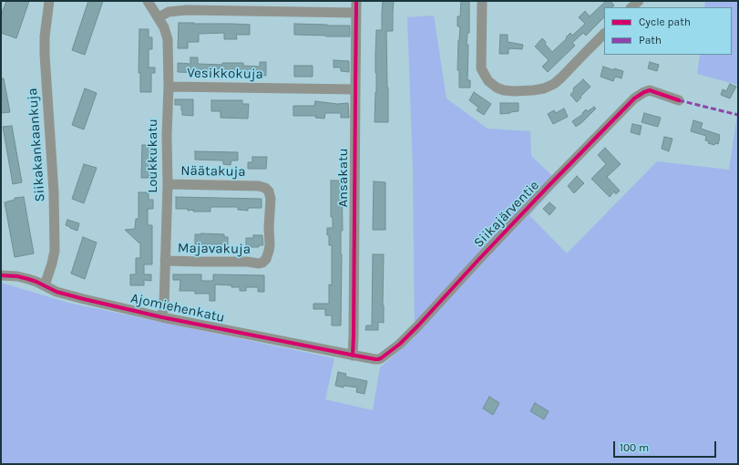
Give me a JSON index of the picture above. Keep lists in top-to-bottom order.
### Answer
{
  "streets": {
    "street": [
      "Vesikkokuja",
      "Siikakankaankuja",
      "Loukkukatu",
      "Näätakuja",
      "Ansakatu",
      "Siikajärventie",
      "Majavakuja",
      "Ajomiehenkatu"
    ]
  },
  "crossings": [
    ["Vesikkokuja", "Loukkukatu"],
    ["Vesikkokuja", "Ansakatu"],
    ["Siikakankaankuja", "Ajomiehenkatu"],
    ["Loukkukatu", "Näätakuja"],
    ["Loukkukatu", "Majavakuja"],
    ["Loukkukatu", "Ajomiehenkatu"],
    ["Näätakuja", "Majavakuja"],
    ["Ansakatu", "Siikajärventie"],
    ["Ansakatu", "Ajomiehenkatu"],
    ["Siikajärventie", "Ajomiehenkatu"]
  ],
  "legend": ["Cycle path", "Path"],
  "scale_bar": "100 m"
}
